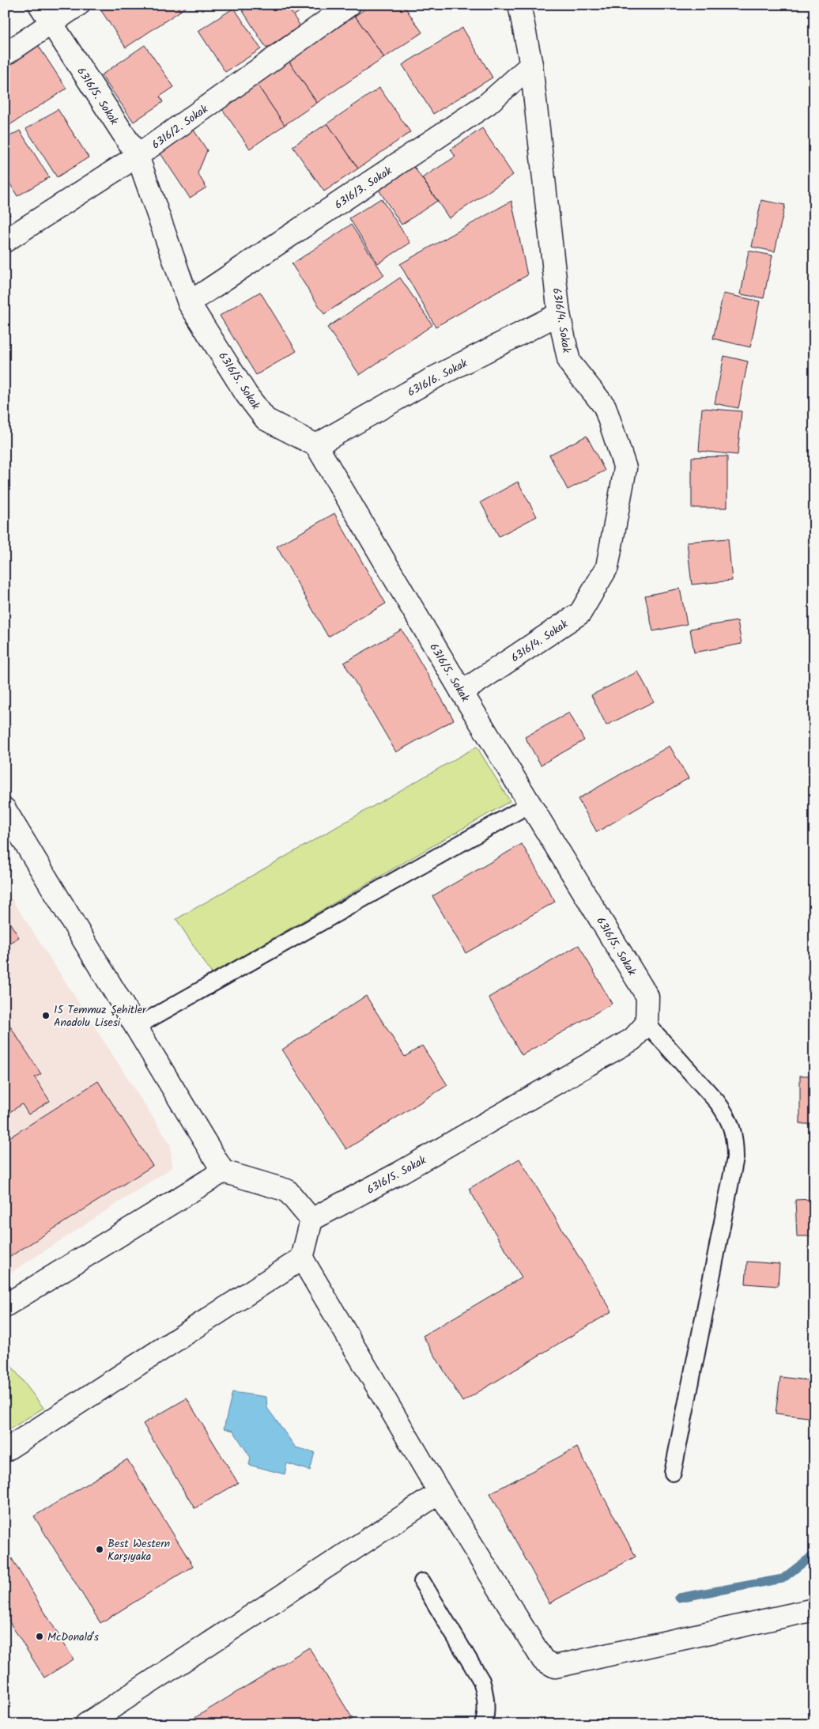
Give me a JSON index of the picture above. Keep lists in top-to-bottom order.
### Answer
{
  "streets": {
    "street": [
      "6316/5. Sokak",
      "6316/2. Sokak",
      "6316/3. Sokak",
      "6316/4. Sokak",
      "6316/6. Sokak"
    ]
  },
  "crossings": [
    ["6316/5. Sokak", "6316/2. Sokak"],
    ["6316/5. Sokak", "6316/3. Sokak"],
    ["6316/5. Sokak", "6316/4. Sokak"],
    ["6316/5. Sokak", "6316/6. Sokak"],
    ["6316/3. Sokak", "6316/4. Sokak"],
    ["6316/4. Sokak", "6316/6. Sokak"]
  ],
  "places": ["15 Temmuz Şehitler Anadolu Lisesi", "Best Western Karşıyaka", "McDonald's"]
}
